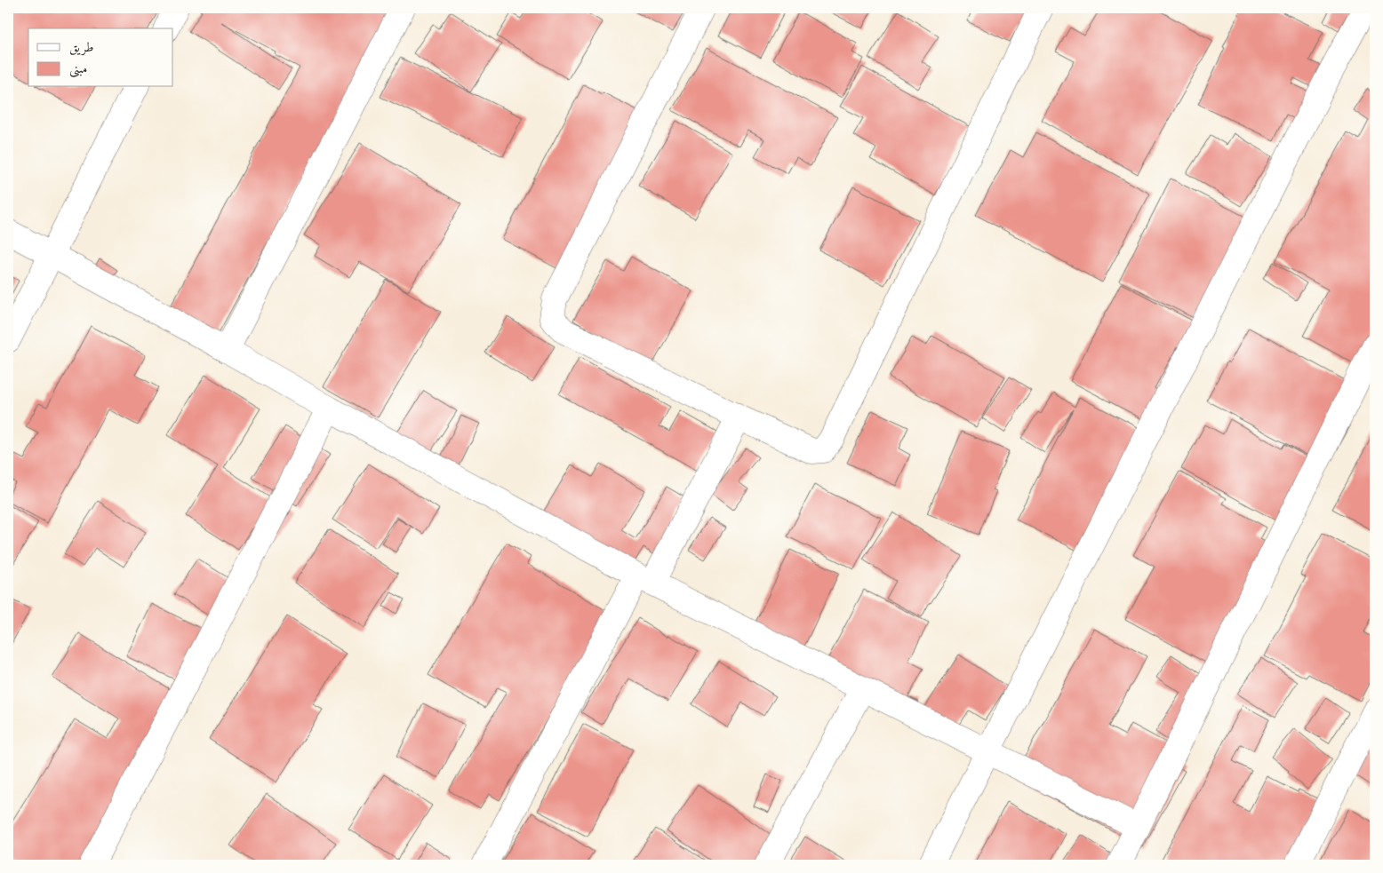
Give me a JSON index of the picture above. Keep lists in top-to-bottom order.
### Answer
{
  "legend": ["طريق", "مبنى"]
}
